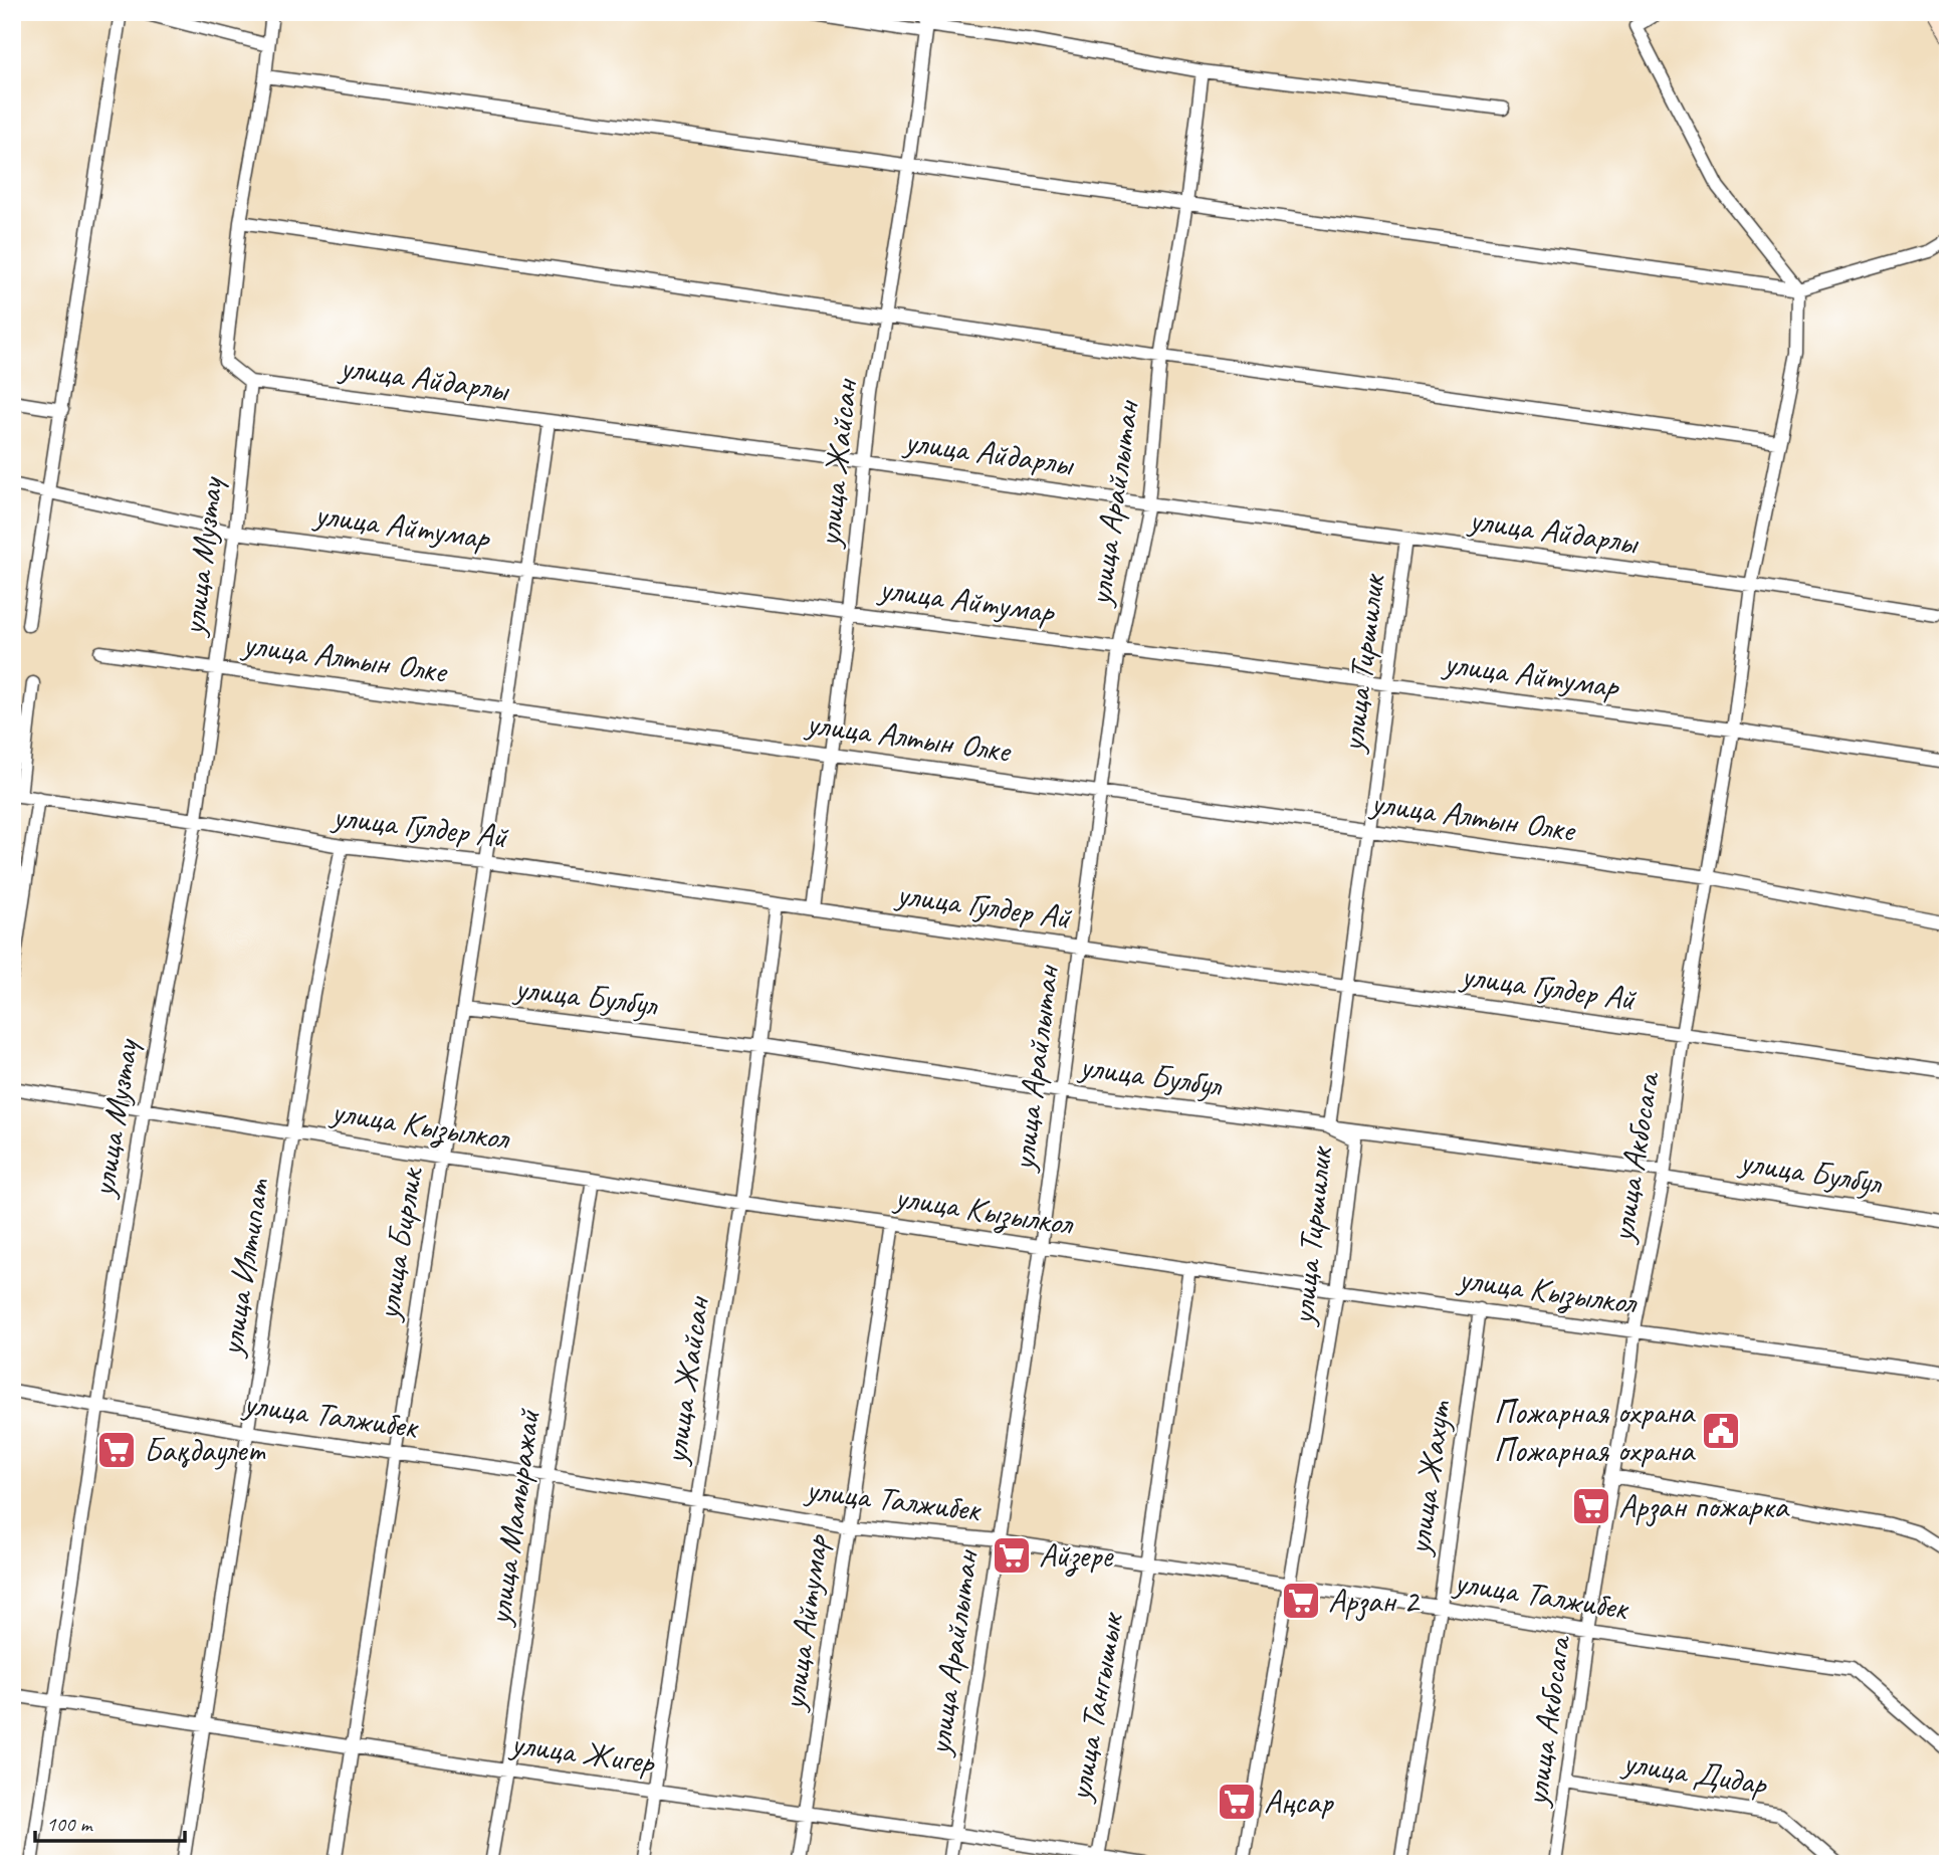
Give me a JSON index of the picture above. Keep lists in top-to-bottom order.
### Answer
{
  "streets": {
    "street": [
      "улица Айдарлы",
      "улица Жайсан",
      "улица Арайлытан",
      "улица Айтумар",
      "улица Музтау",
      "улица Алтын Олке",
      "улица Тиршилик",
      "улица Гулдер Ай",
      "улица Булбул",
      "улица Кызылкол",
      "улица Акбосага",
      "улица Бирлик",
      "улица Илтипат",
      "улица Талжибек",
      "улица Жахут",
      "улица Мамыражай",
      "улица Тангышык",
      "улица Жигер",
      "улица Дидар"
    ]
  },
  "crossings": [
    ["улица Айдарлы", "улица Жайсан"],
    ["улица Айдарлы", "улица Арайлытан"],
    ["улица Айдарлы", "улица Музтау"],
    ["улица Айдарлы", "улица Тиршилик"],
    ["улица Айдарлы", "улица Акбосага"],
    ["улица Айдарлы", "улица Бирлик"],
    ["улица Жайсан", "улица Айтумар"],
    ["улица Жайсан", "улица Алтын Олке"],
    ["улица Жайсан", "улица Гулдер Ай"],
    ["улица Жайсан", "улица Булбул"],
    ["улица Жайсан", "улица Кызылкол"],
    ["улица Жайсан", "улица Талжибек"],
    ["улица Жайсан", "улица Жигер"],
    ["улица Арайлытан", "улица Айтумар"],
    ["улица Арайлытан", "улица Алтын Олке"],
    ["улица Арайлытан", "улица Гулдер Ай"],
    ["улица Арайлытан", "улица Булбул"],
    ["улица Арайлытан", "улица Кызылкол"],
    ["улица Арайлытан", "улица Талжибек"],
    ["улица Арайлытан", "улица Жигер"],
    ["улица Айтумар", "улица Музтау"],
    ["улица Айтумар", "улица Тиршилик"],
    ["улица Айтумар", "улица Кызылкол"],
    ["улица Айтумар", "улица Акбосага"],
    ["улица Айтумар", "улица Бирлик"],
    ["улица Айтумар", "улица Талжибек"],
    ["улица Айтумар", "улица Жигер"],
    ["улица Музтау", "улица Алтын Олке"],
    ["улица Музтау", "улица Гулдер Ай"],
    ["улица Музтау", "улица Кызылкол"],
    ["улица Музтау", "улица Талжибек"],
    ["улица Музтау", "улица Жигер"],
    ["улица Алтын Олке", "улица Тиршилик"],
    ["улица Алтын Олке", "улица Акбосага"],
    ["улица Алтын Олке", "улица Бирлик"],
    ["улица Тиршилик", "улица Гулдер Ай"],
    ["улица Тиршилик", "улица Булбул"],
    ["улица Тиршилик", "улица Кызылкол"],
    ["улица Тиршилик", "улица Талжибек"],
    ["улица Гулдер Ай", "улица Акбосага"],
    ["улица Гулдер Ай", "улица Бирлик"],
    ["улица Гулдер Ай", "улица Илтипат"],
    ["улица Булбул", "улица Акбосага"],
    ["улица Булбул", "улица Бирлик"],
    ["улица Кызылкол", "улица Акбосага"],
    ["улица Кызылкол", "улица Бирлик"],
    ["улица Кызылкол", "улица Илтипат"],
    ["улица Кызылкол", "улица Жахут"],
    ["улица Кызылкол", "улица Мамыражай"],
    ["улица Кызылкол", "улица Тангышык"],
    ["улица Акбосага", "улица Талжибек"],
    ["улица Акбосага", "улица Дидар"],
    ["улица Бирлик", "улица Талжибек"],
    ["улица Бирлик", "улица Жигер"],
    ["улица Илтипат", "улица Талжибек"],
    ["улица Илтипат", "улица Жигер"],
    ["улица Талжибек", "улица Жахут"],
    ["улица Талжибек", "улица Мамыражай"],
    ["улица Талжибек", "улица Тангышык"],
    ["улица Мамыражай", "улица Жигер"],
    ["улица Тангышык", "улица Жигер"]
  ],
  "places": {
    "public building": ["Пожарная охрана Пожарная охрана"],
    "supermarket": [
      "Бақдаулет",
      "Арзан пожарка",
      "Айзере",
      "Арзан 2",
      "Аңсар"
    ]
  },
  "scale_bar": "100 m"
}
